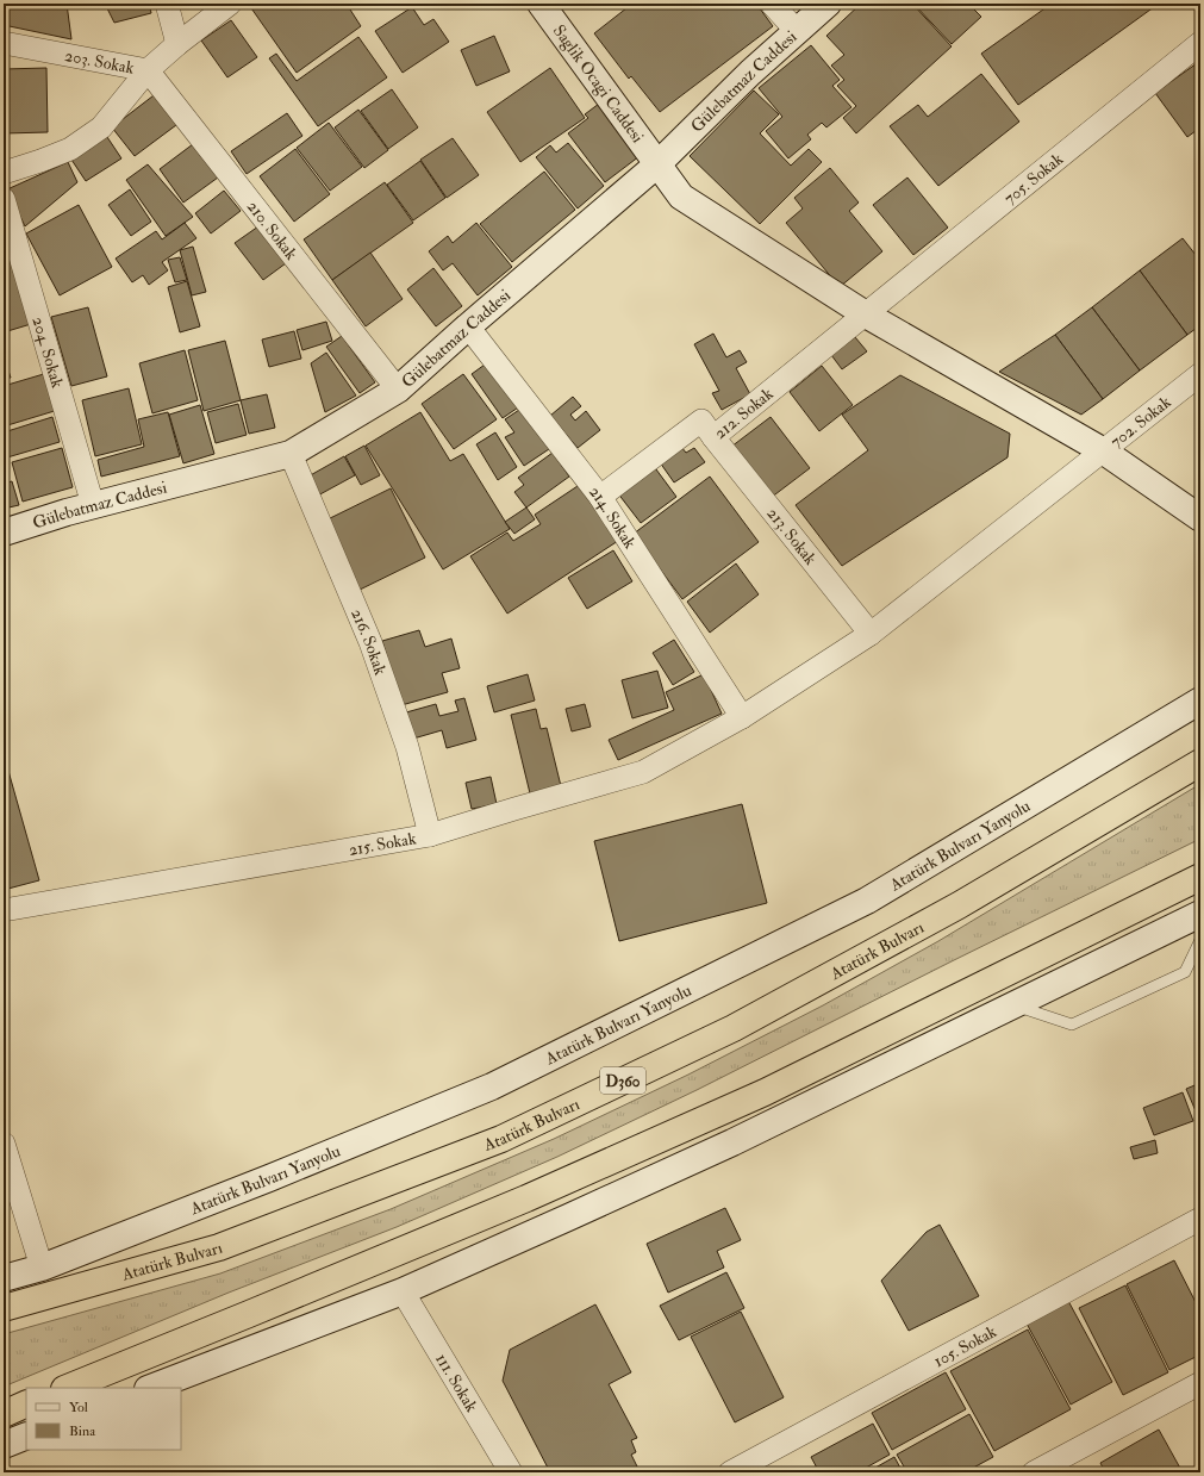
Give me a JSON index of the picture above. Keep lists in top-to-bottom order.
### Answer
{
  "streets": {
    "highway": ["Atatürk Bulvarı", "D360"],
    "street": [
      "203. Sokak",
      "Gülebatmaz Caddesi",
      "Saglik Ocagi Caddesi",
      "705. Sokak",
      "210. Sokak",
      "204. Sokak",
      "212. Sokak",
      "702. Sokak",
      "214. Sokak",
      "213. Sokak",
      "216. Sokak",
      "215. Sokak",
      "Atatürk Bulvarı Yanyolu",
      "105. Sokak",
      "111. Sokak"
    ]
  },
  "crossings": [
    ["203. Sokak", "210. Sokak"],
    ["Gülebatmaz Caddesi", "Saglik Ocagi Caddesi"],
    ["Gülebatmaz Caddesi", "210. Sokak"],
    ["Gülebatmaz Caddesi", "204. Sokak"],
    ["Gülebatmaz Caddesi", "214. Sokak"],
    ["Gülebatmaz Caddesi", "216. Sokak"],
    ["Saglik Ocagi Caddesi", "705. Sokak"],
    ["Saglik Ocagi Caddesi", "212. Sokak"],
    ["Saglik Ocagi Caddesi", "702. Sokak"],
    ["705. Sokak", "212. Sokak"],
    ["212. Sokak", "214. Sokak"],
    ["212. Sokak", "213. Sokak"],
    ["702. Sokak", "213. Sokak"],
    ["702. Sokak", "215. Sokak"],
    ["214. Sokak", "215. Sokak"],
    ["213. Sokak", "215. Sokak"],
    ["216. Sokak", "215. Sokak"]
  ],
  "legend": ["Yol", "Bina"]
}
